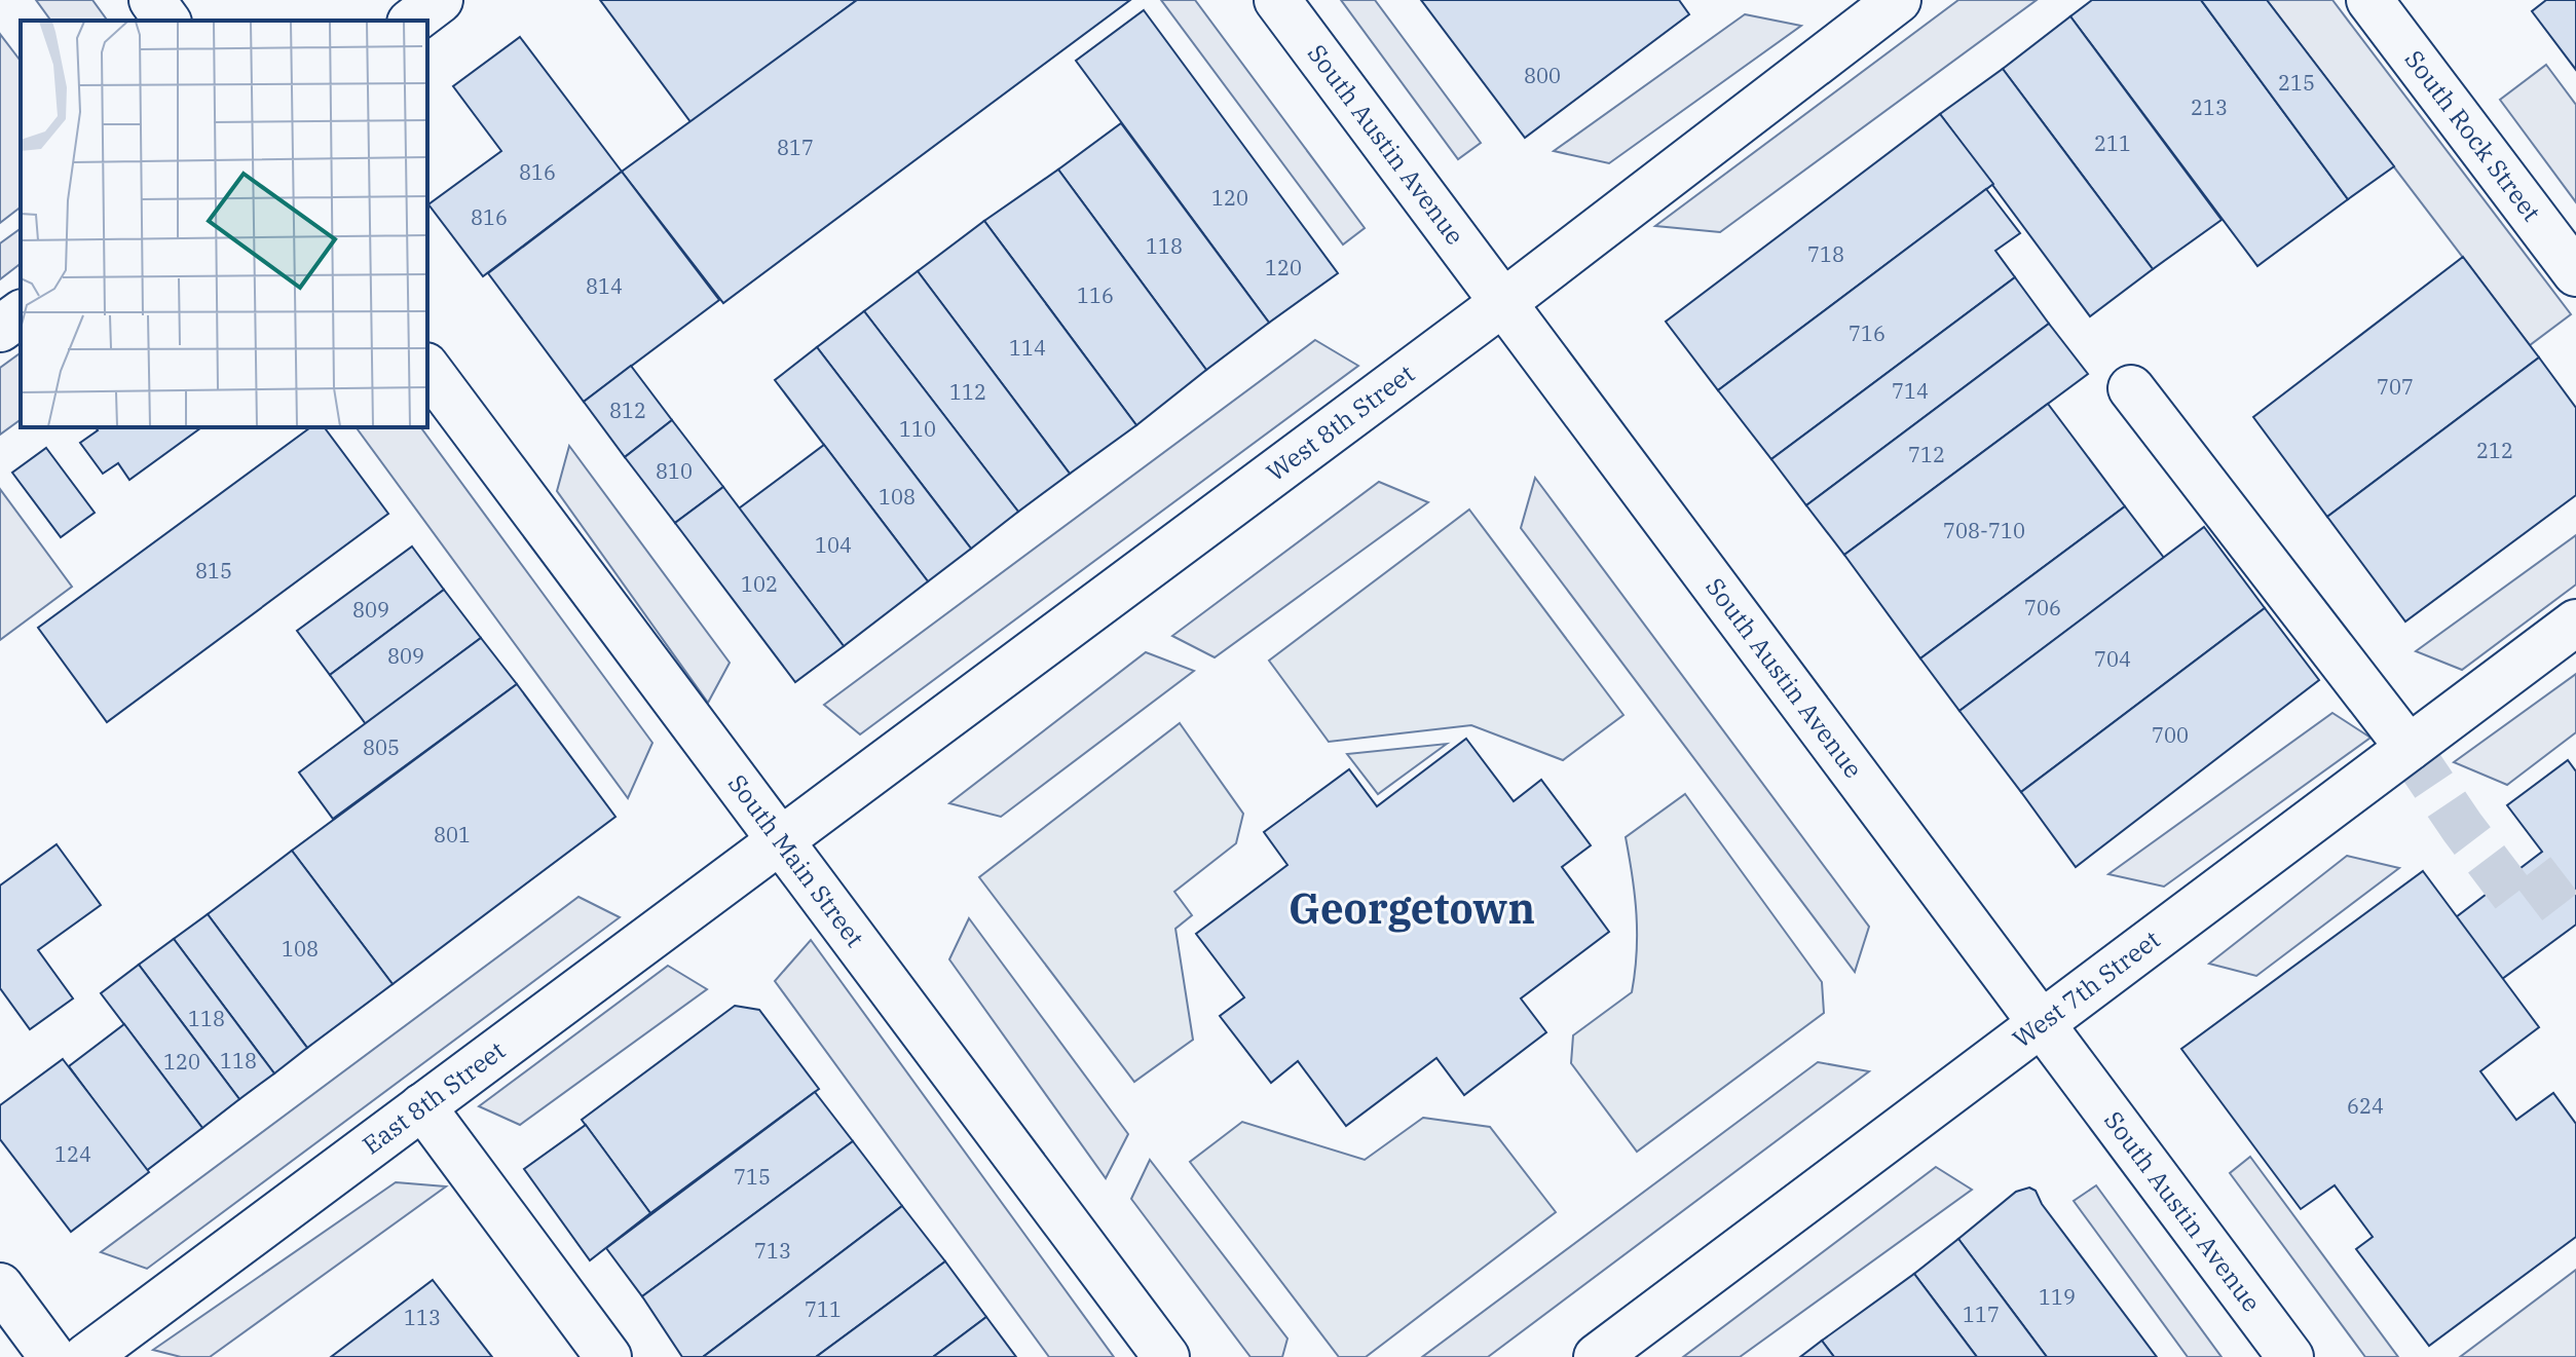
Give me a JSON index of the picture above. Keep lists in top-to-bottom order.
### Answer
{
  "streets": {
    "street": [
      "South Rock Street",
      "South Austin Avenue",
      "West 8th Street",
      "South Main Street",
      "West 7th Street",
      "East 8th Street"
    ]
  },
  "crossings": [
    ["South Austin Avenue", "West 8th Street"],
    ["South Austin Avenue", "West 7th Street"],
    ["West 8th Street", "South Main Street"],
    ["West 8th Street", "East 8th Street"],
    ["South Main Street", "East 8th Street"]
  ],
  "districts": ["Georgetown"],
  "house_numbers": [
    "800",
    "215",
    "213",
    "211",
    "817",
    "816",
    "120",
    "816",
    "118",
    "718",
    "120",
    "814",
    "116",
    "716",
    "114",
    "707",
    "714",
    "112",
    "812",
    "110",
    "212",
    "712",
    "810",
    "108",
    "708-710",
    "104",
    "815",
    "102",
    "706",
    "809",
    "809",
    "704",
    "700",
    "805",
    "801",
    "108",
    "118",
    "118",
    "120",
    "624",
    "124",
    "715",
    "713",
    "119",
    "711",
    "117",
    "113"
  ]
}
